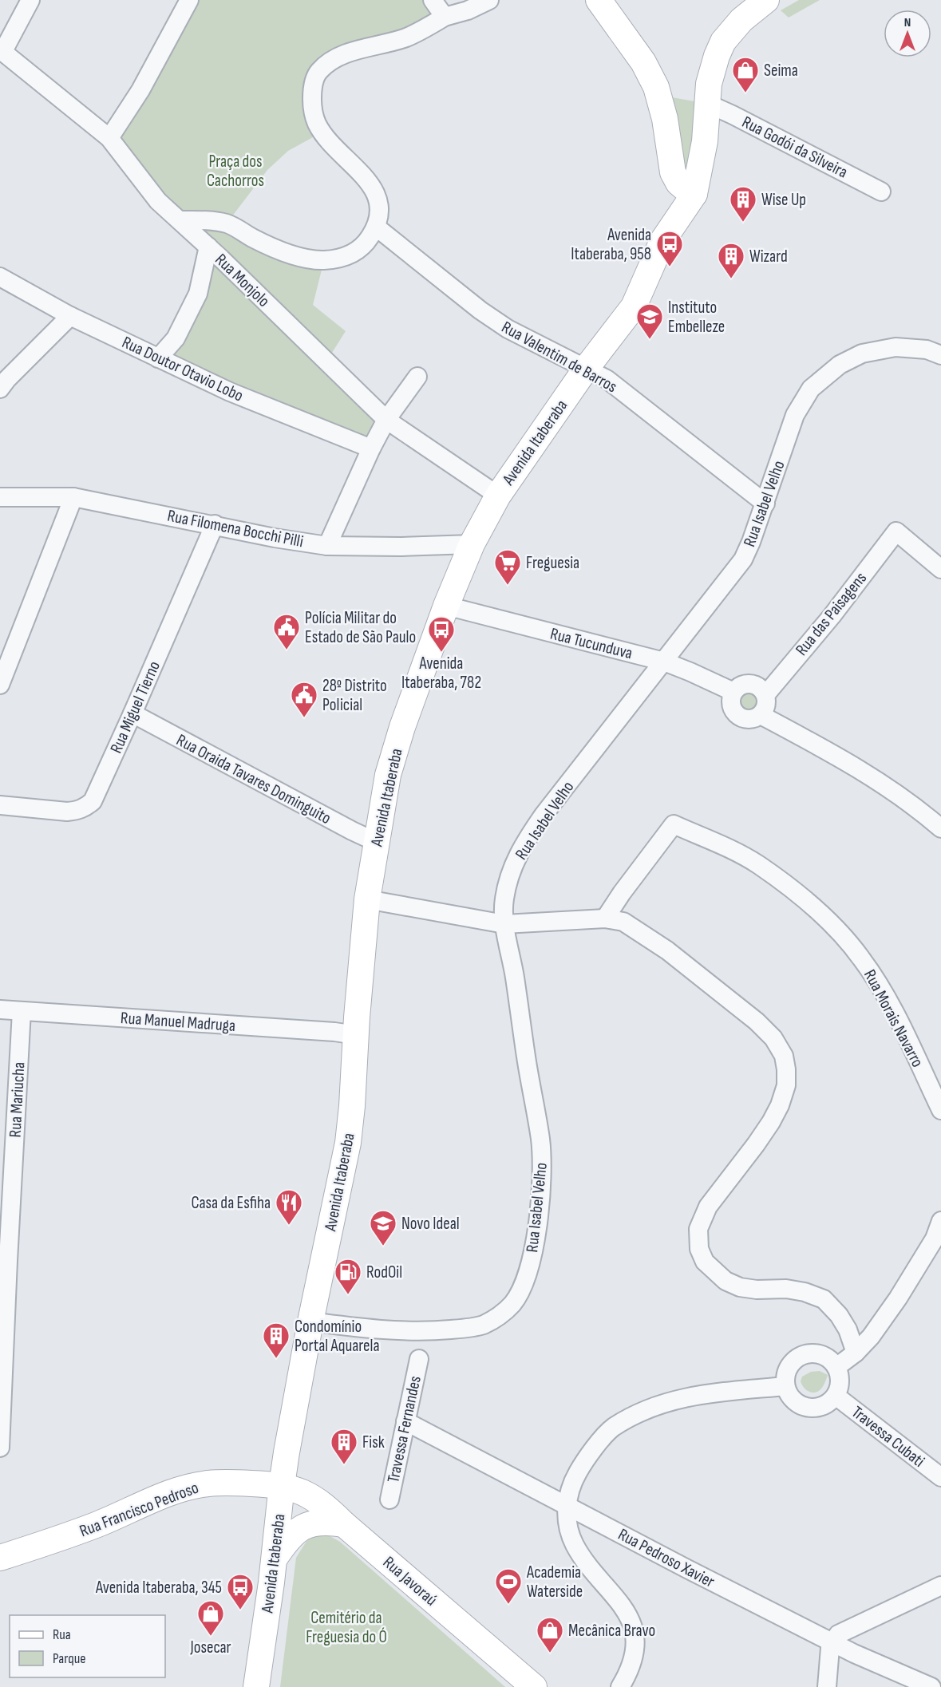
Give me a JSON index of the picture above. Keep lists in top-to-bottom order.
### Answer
{
  "streets": {
    "main road": ["Avenida Itaberaba", "Rua Francisco Pedroso", "Rua Javoraú"],
    "street": [
      "Rua Godói da Silveira",
      "Rua Monjolo",
      "Rua Valentim de Barros",
      "Rua Doutor Otavio Lobo",
      "Rua Isabel Velho",
      "Rua Filomena Bocchi Pilli",
      "Rua das Paisagens",
      "Rua Tucunduva",
      "Rua Miguel Tierno",
      "Rua Oraida Tavares Dominguito",
      "Rua Morais Navarro",
      "Rua Manuel Madruga",
      "Rua Mariucha",
      "Travessa Fernandes",
      "Travessa Cubati",
      "Rua Pedroso Xavier"
    ]
  },
  "crossings": [
    ["Rua Godói da Silveira", "Avenida Itaberaba"],
    ["Rua Monjolo", "Avenida Itaberaba"],
    ["Rua Valentim de Barros", "Avenida Itaberaba"],
    ["Rua Valentim de Barros", "Rua Isabel Velho"],
    ["Avenida Itaberaba", "Rua Isabel Velho"],
    ["Avenida Itaberaba", "Rua Filomena Bocchi Pilli"],
    ["Avenida Itaberaba", "Rua Tucunduva"],
    ["Avenida Itaberaba", "Rua Oraida Tavares Dominguito"],
    ["Avenida Itaberaba", "Rua Manuel Madruga"],
    ["Avenida Itaberaba", "Rua Francisco Pedroso"],
    ["Avenida Itaberaba", "Rua Javoraú"],
    ["Rua Isabel Velho", "Rua Tucunduva"],
    ["Rua Filomena Bocchi Pilli", "Rua Miguel Tierno"],
    ["Rua das Paisagens", "Rua Tucunduva"],
    ["Rua Miguel Tierno", "Rua Oraida Tavares Dominguito"],
    ["Rua Manuel Madruga", "Rua Mariucha"],
    ["Travessa Fernandes", "Rua Pedroso Xavier"],
    ["Rua Francisco Pedroso", "Rua Javoraú"]
  ],
  "parks": ["Praça dos Cachorros", "Cemitério da Freguesia do Ó"],
  "places": {
    "shop": ["Seima", "Josecar", "Mecânica Bravo"],
    "building": [
      "Wise Up",
      "Wizard",
      "Condomínio Portal Aquarela",
      "Fisk"
    ],
    "bus stop": ["Avenida Itaberaba, 958", "Avenida Itaberaba, 782", "Avenida Itaberaba, 345"],
    "school or university": ["Instituto Embelleze", "Novo Ideal"],
    "supermarket": ["Freguesia"],
    "public building": ["Polícia Militar do Estado de São Paulo", "28º Distrito Policial"],
    "restaurant": ["Casa da Esfiha"],
    "fuel station": ["RodOil"],
    "sports": ["Academia Waterside"]
  },
  "legend": ["Rua", "Parque"],
  "north": "top"
}
